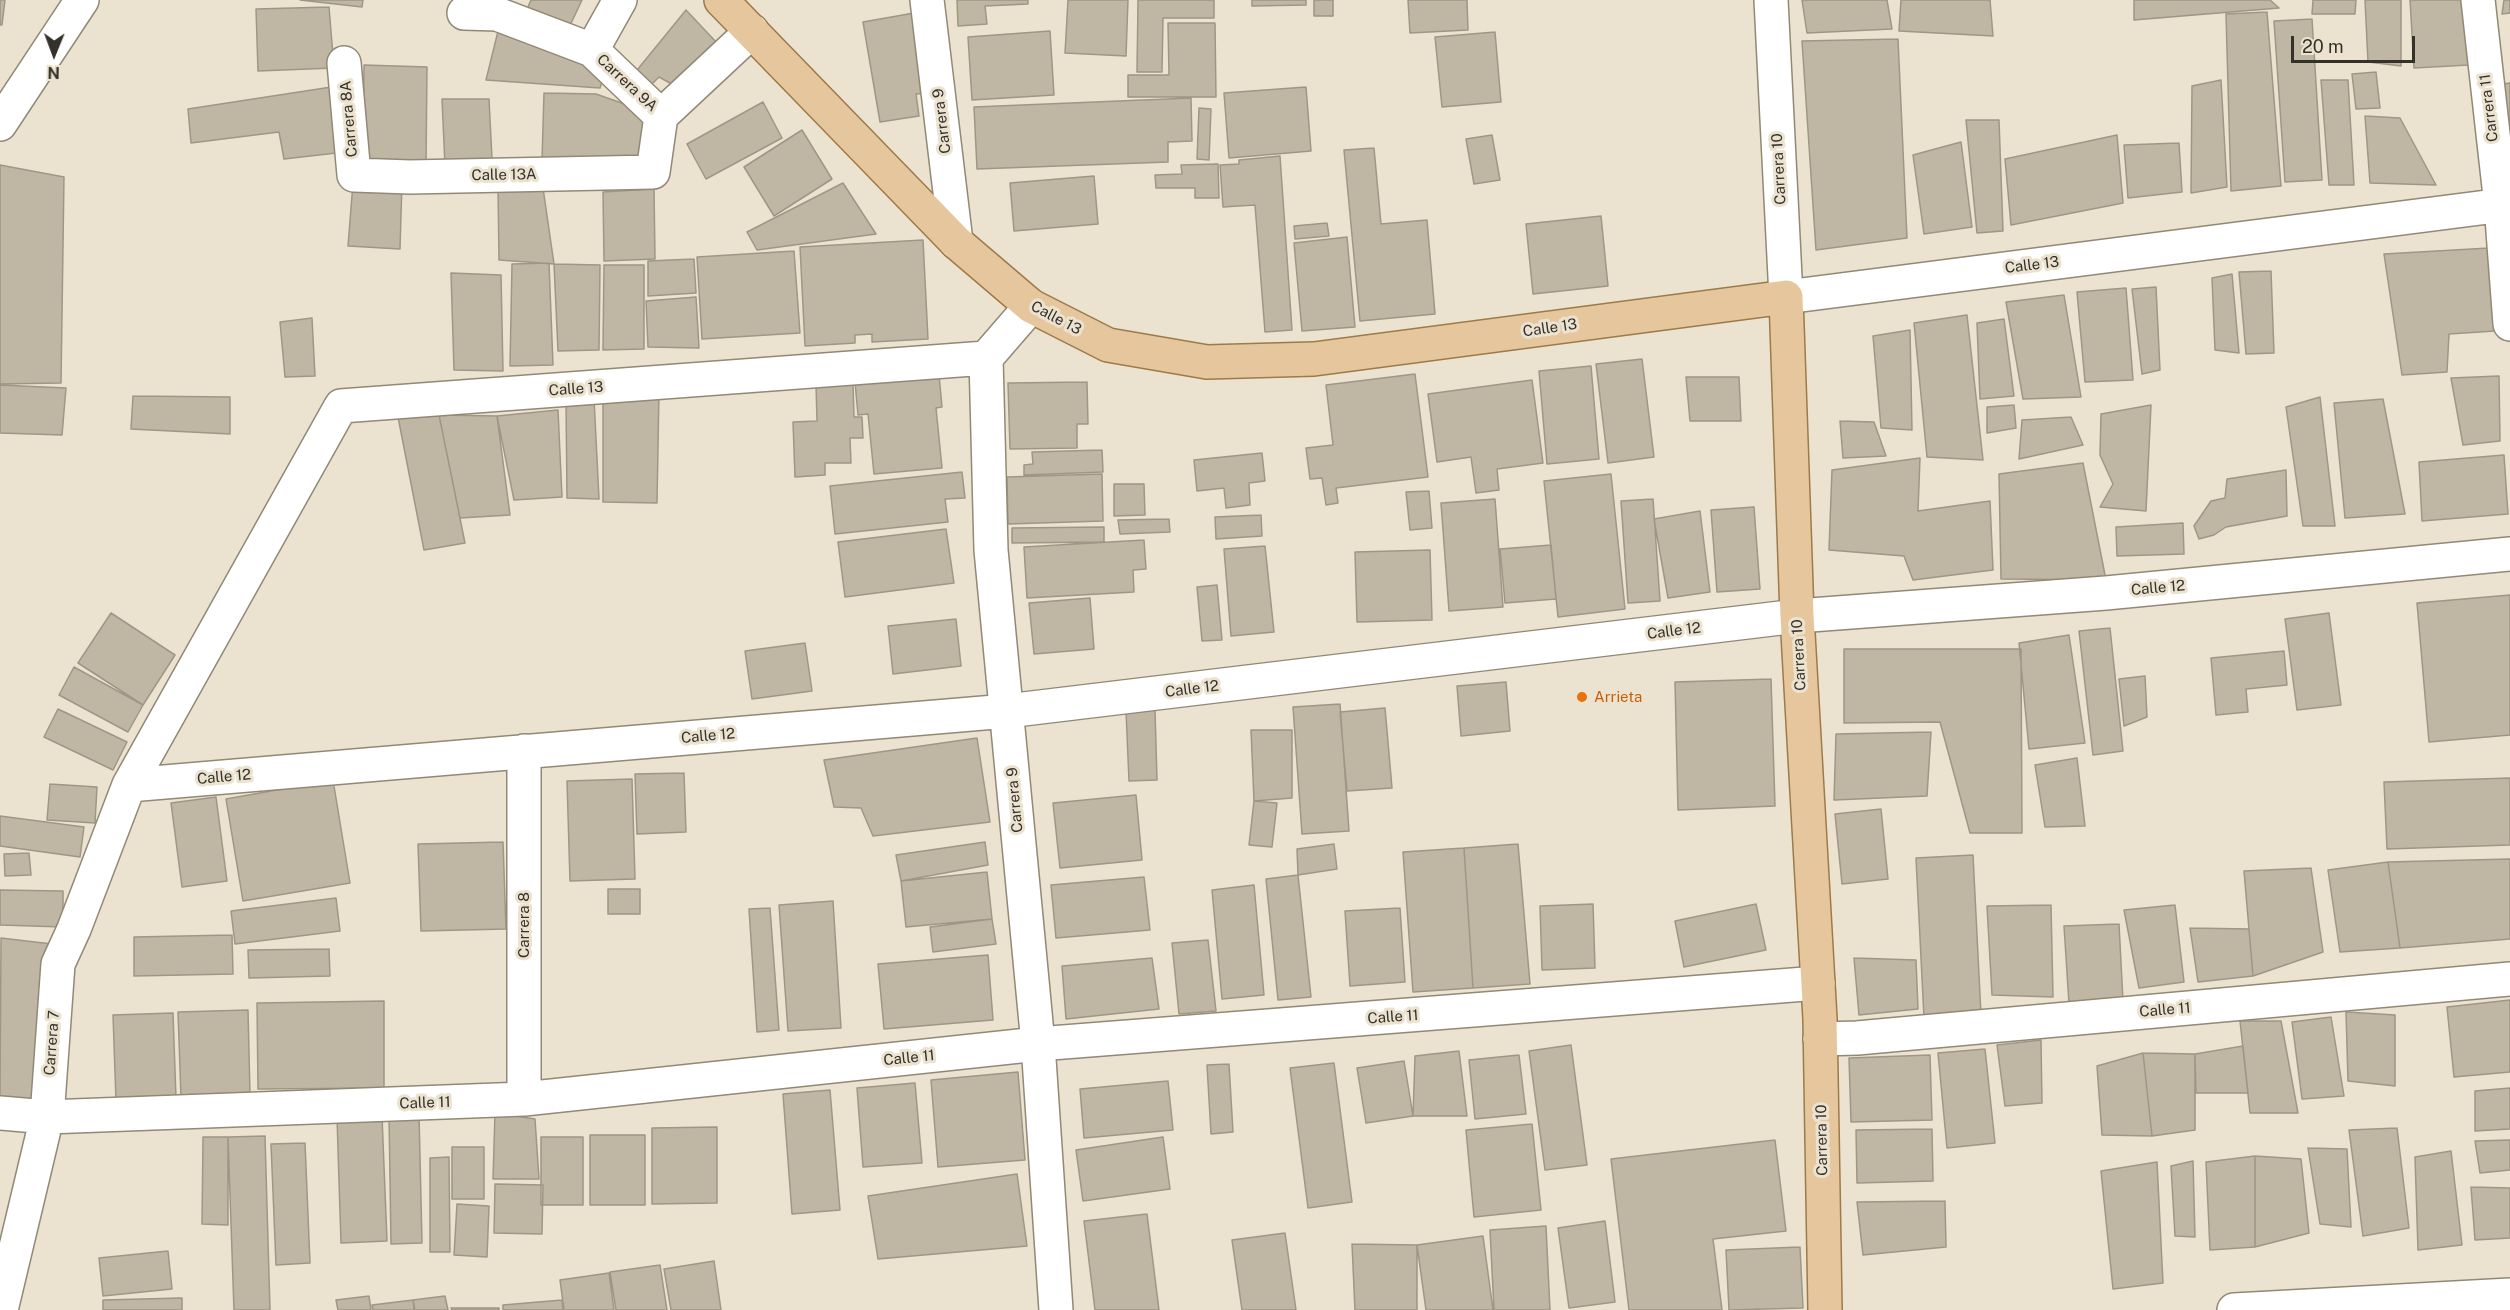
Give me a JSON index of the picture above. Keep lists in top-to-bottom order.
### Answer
{
  "streets": {
    "main road": ["Carrera 10", "Calle 13"],
    "street": [
      "Carrera 9A",
      "Carrera 11",
      "Carrera 8A",
      "Carrera 9",
      "Calle 13A",
      "Calle 12",
      "Carrera 8",
      "Calle 11",
      "Carrera 7"
    ]
  },
  "crossings": [
    ["Carrera 9A", "Calle 13A"],
    ["Carrera 11", "Calle 13"],
    ["Carrera 8A", "Calle 13A"],
    ["Carrera 9", "Calle 13"],
    ["Carrera 9", "Calle 12"],
    ["Carrera 9", "Calle 11"],
    ["Carrera 10", "Calle 13"],
    ["Carrera 10", "Calle 12"],
    ["Carrera 10", "Calle 11"],
    ["Calle 13", "Calle 12"],
    ["Calle 13", "Carrera 7"],
    ["Calle 12", "Carrera 8"],
    ["Calle 12", "Carrera 7"],
    ["Carrera 8", "Calle 11"],
    ["Calle 11", "Carrera 7"]
  ],
  "places": ["Arrieta"],
  "scale_bar": "20 m",
  "north": "bottom"
}
